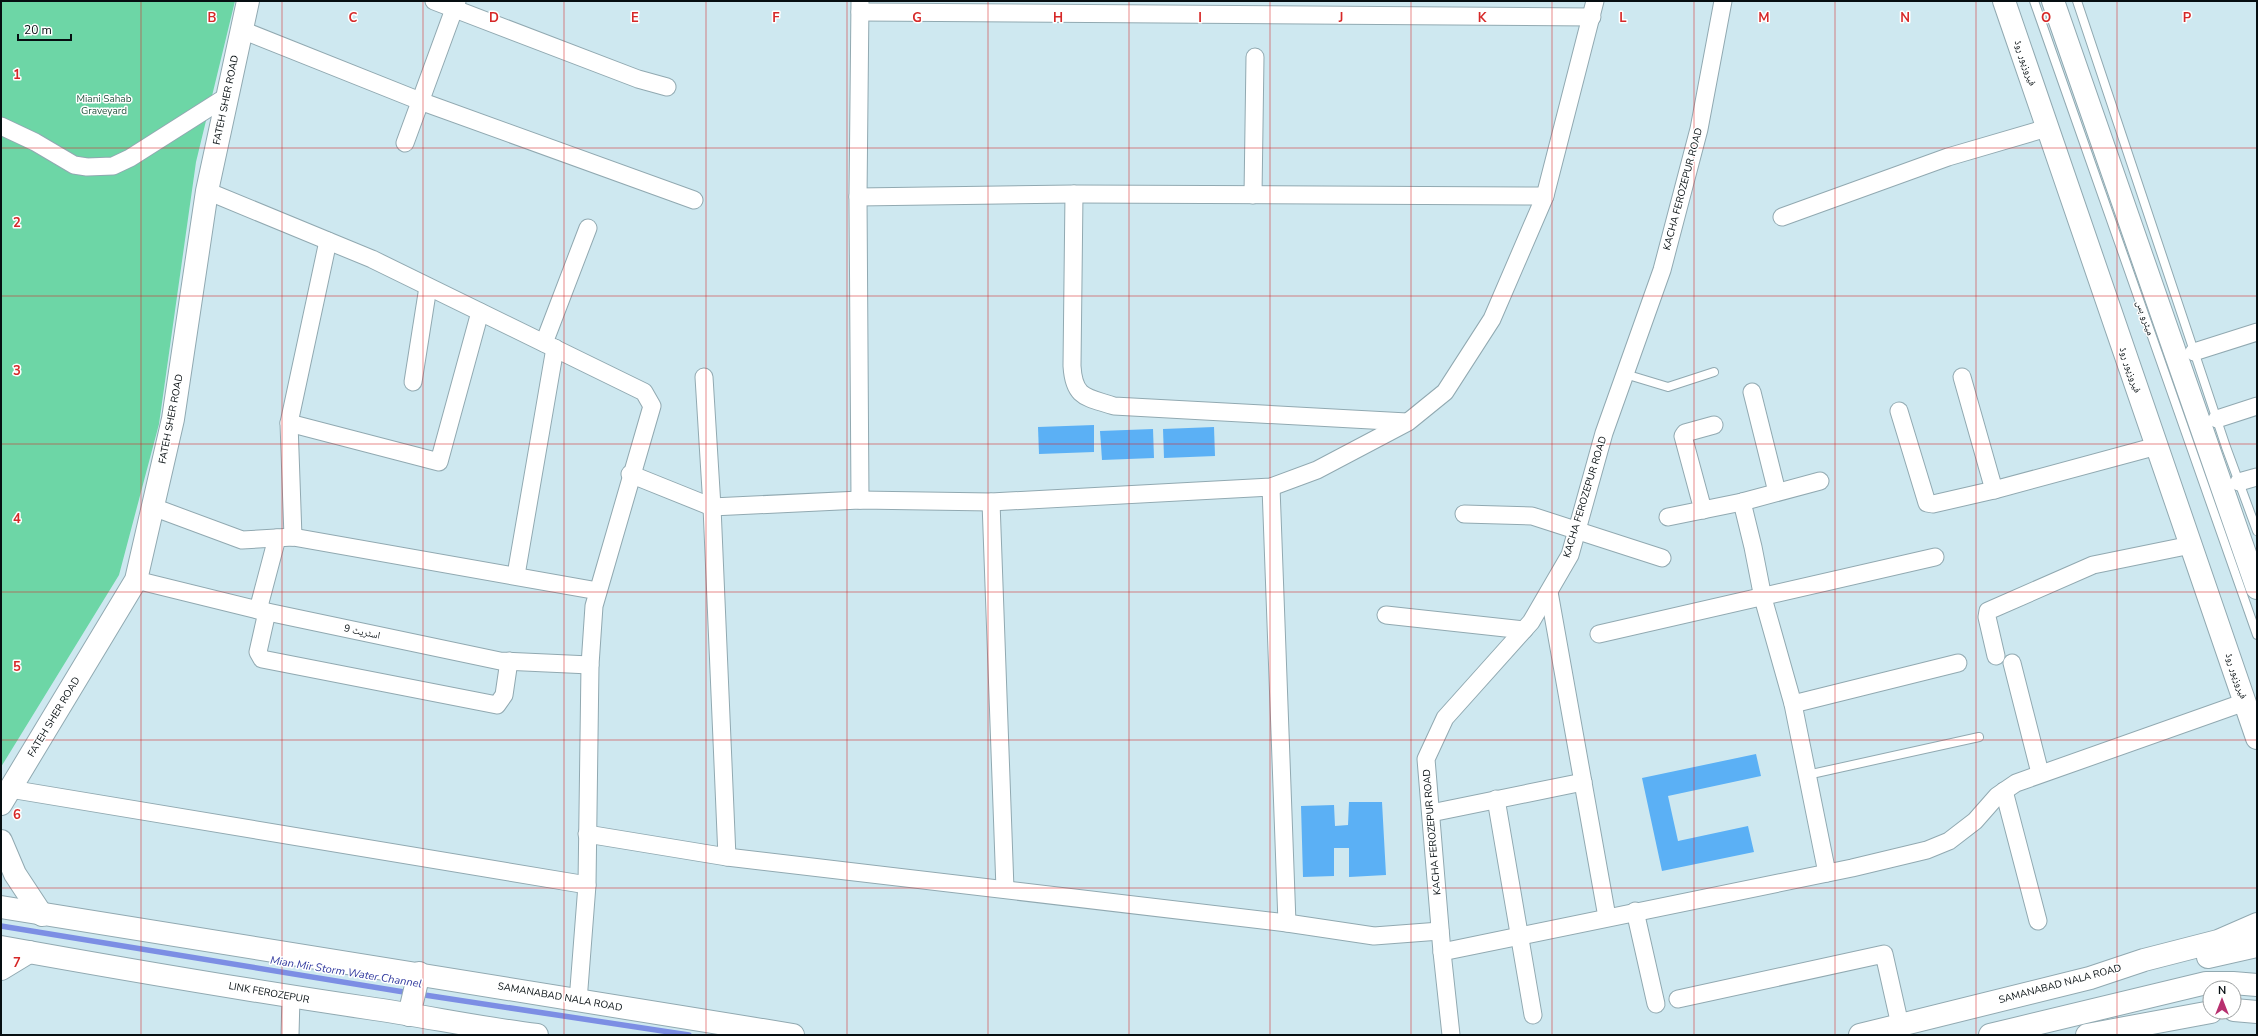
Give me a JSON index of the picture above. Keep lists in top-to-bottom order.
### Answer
{
  "streets": {
    "main road": [
      "فیروزپور روڈ",
      "FATEH SHER ROAD",
      "SAMANABAD NALA ROAD",
      "LINK FEROZEPUR"
    ],
    "street": ["KACHA FEROZEPUR ROAD", "اسٹریٹ 9"],
    "lane": ["میٹرو بس"]
  },
  "crossings": [
    ["FATEH SHER ROAD", "اسٹریٹ 9"]
  ],
  "water": ["Mian Mir Storm Water Channel"],
  "parks": ["Miani Sahab Graveyard"],
  "scale_bar": "20 m",
  "north": "top",
  "grid": {
    "columns": [
      "B",
      "C",
      "D",
      "E",
      "F",
      "G",
      "H",
      "I",
      "J",
      "K",
      "L",
      "M",
      "N",
      "O",
      "P"
    ],
    "rows": [
      "1",
      "2",
      "3",
      "4",
      "5",
      "6",
      "7"
    ]
  }
}
